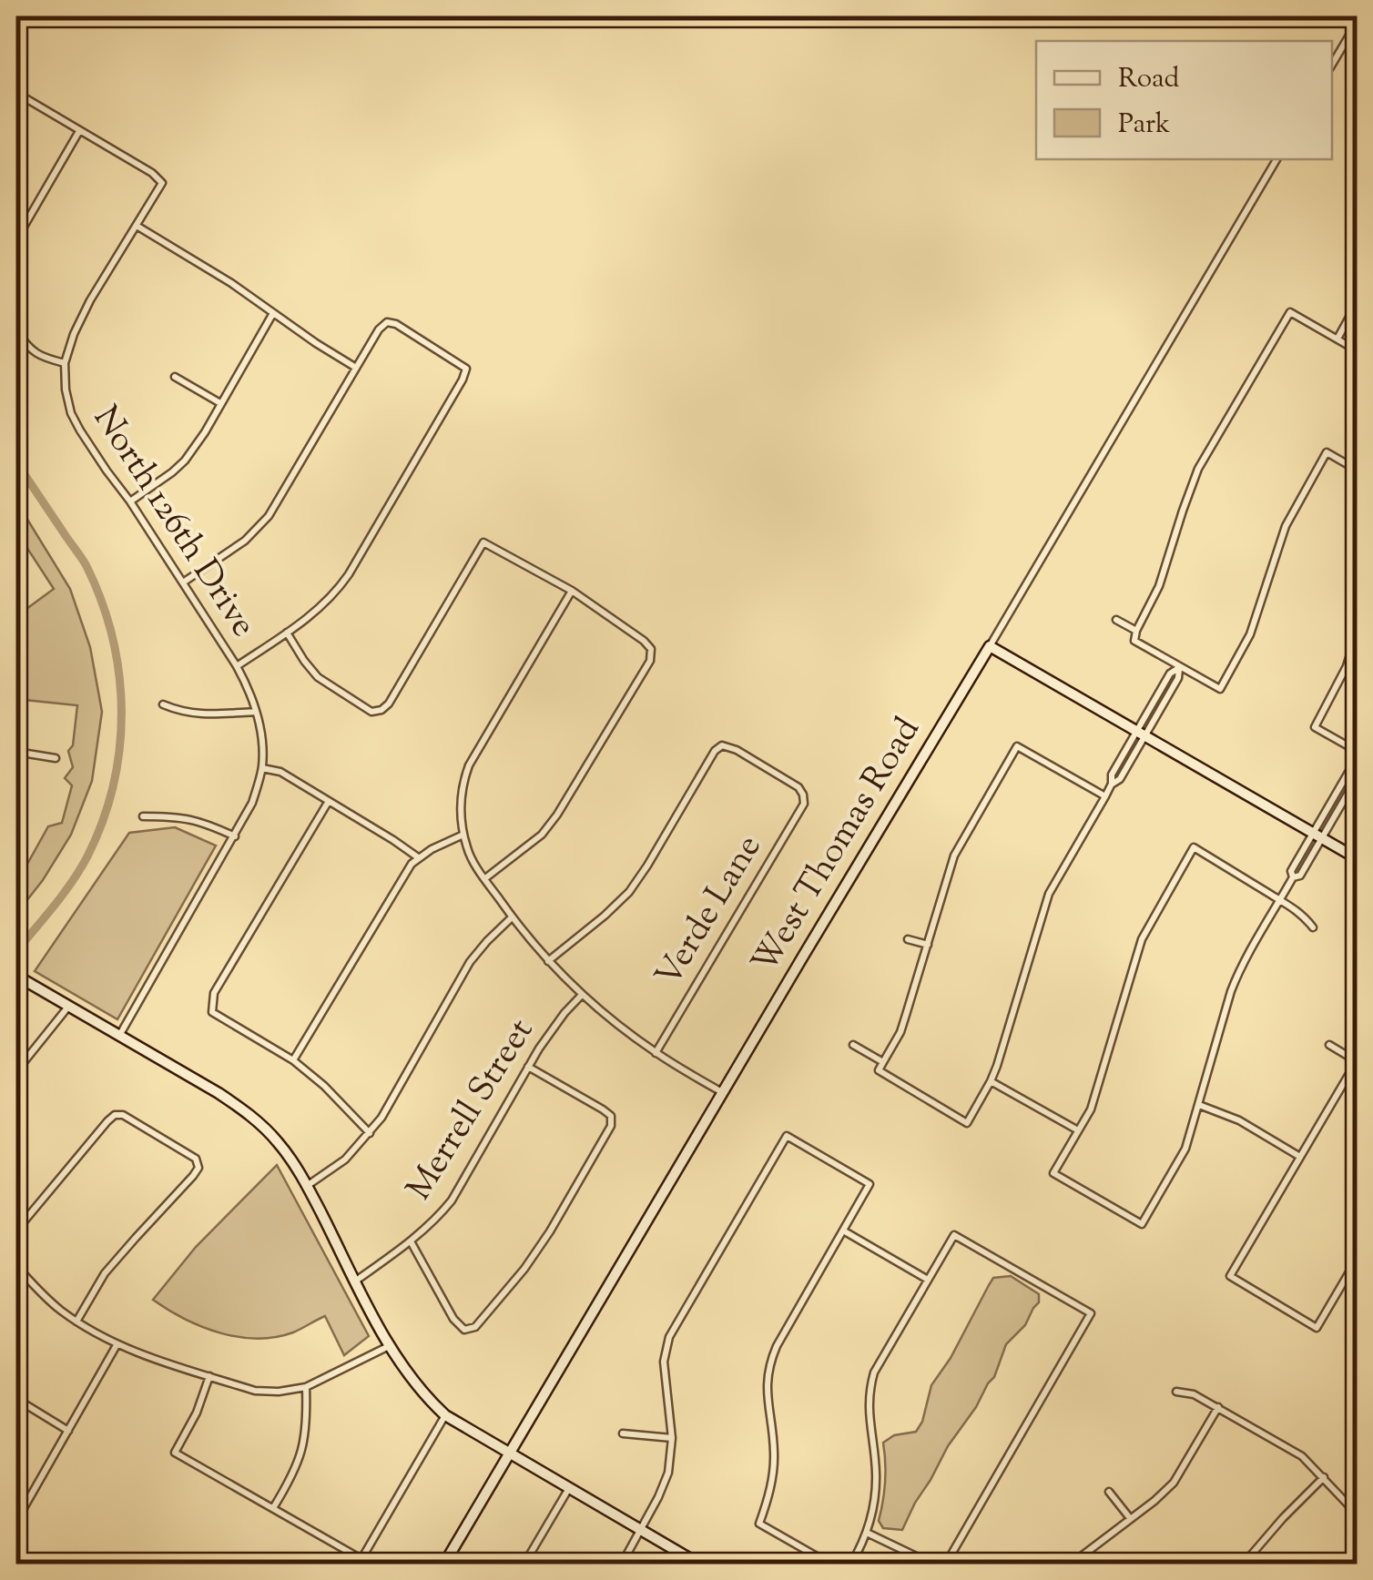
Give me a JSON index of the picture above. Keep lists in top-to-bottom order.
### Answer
{
  "streets": {
    "street": [
      "North 126th Drive",
      "West Thomas Road",
      "Verde Lane",
      "Merrell Street"
    ]
  },
  "legend": ["Road", "Park"]
}
